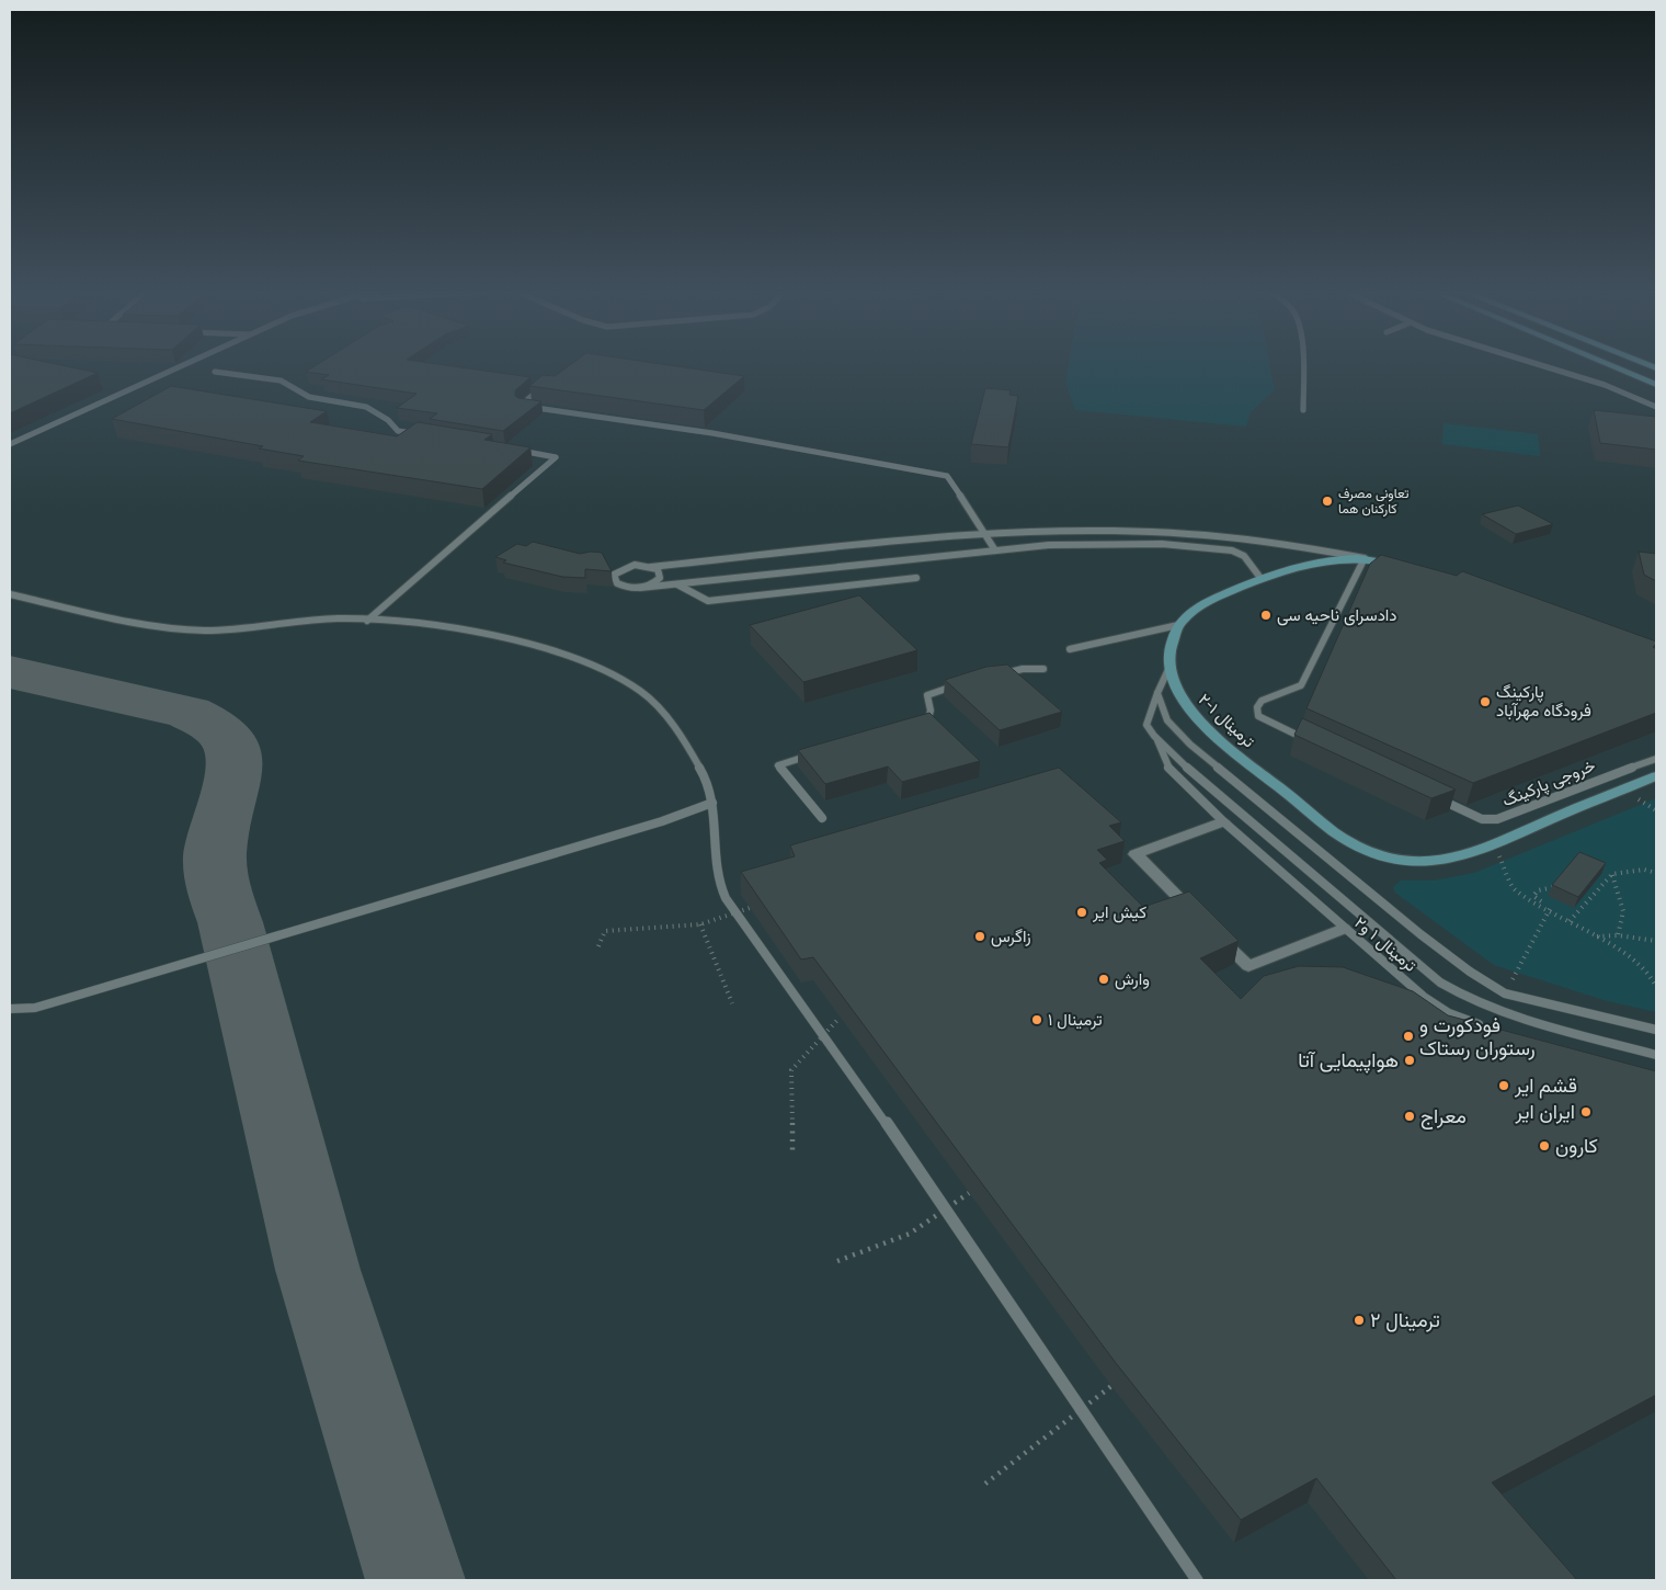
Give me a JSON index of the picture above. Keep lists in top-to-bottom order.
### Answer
{
  "streets": {
    "main road": ["ترمینال ۱-۲"],
    "lane": ["خروجی پارکینگ", "ترمینال ۱ و۲"]
  },
  "places": [
    "تعاونی مصرف کارکنان هما",
    "دادسرای ناحیه سی",
    "پارکینگ فرودگاه مهرآباد",
    "کیش ایر",
    "زاگرس",
    "وارش",
    "ترمینال ۱",
    "فودکورت و رستوران رستاک",
    "هواپیمایی آتا",
    "قشم ایر",
    "ایران ایر",
    "معراج",
    "کارون",
    "ترمینال ۲"
  ]
}
